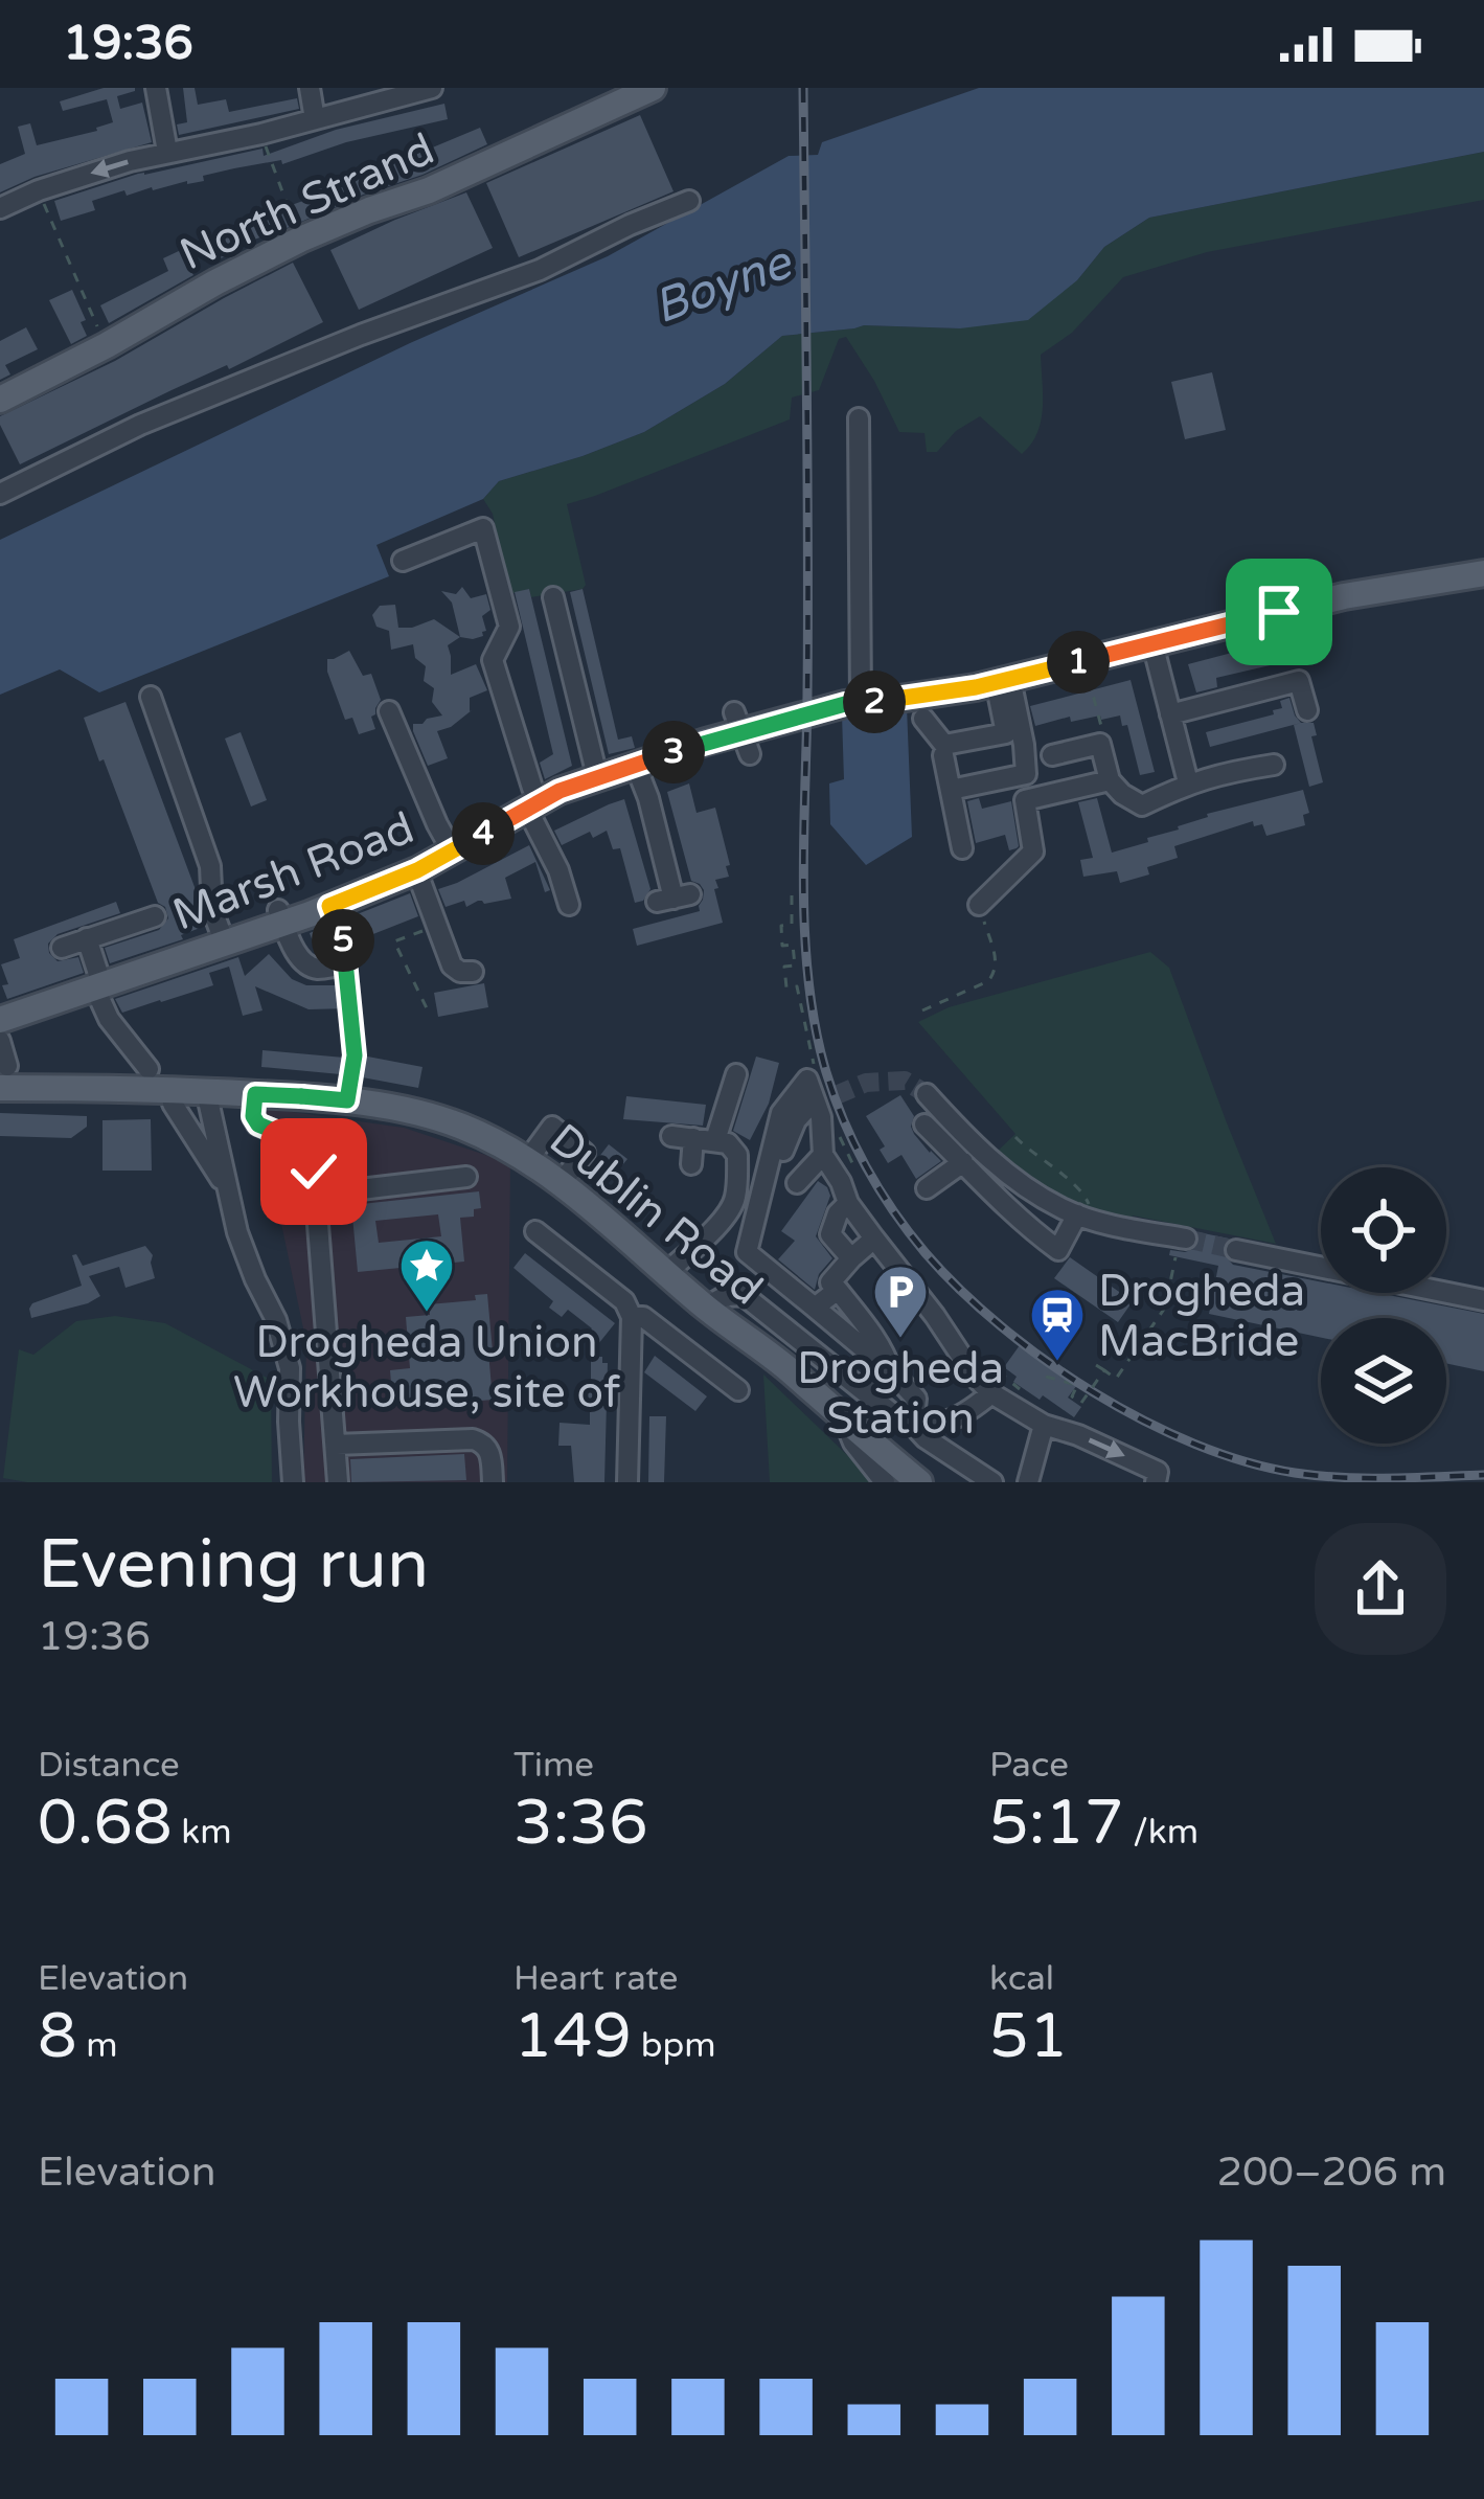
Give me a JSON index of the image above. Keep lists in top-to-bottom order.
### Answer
{
  "streets": {
    "main road": ["North Strand", "Marsh Road", "Dublin Road"]
  },
  "water": ["Boyne"],
  "places": {
    "place": ["Drogheda Union Workhouse, site of"],
    "parking": ["Drogheda Station"],
    "station": ["Drogheda MacBride"]
  },
  "page": {
    "status": "19:36",
    "pins": [
      "1",
      "2",
      "3",
      "4",
      "5"
    ],
    "heading": ["Evening run", "19:36"],
    "stats": [
      ["Distance", "0.68 km"],
      ["Time", "3:36"],
      ["Pace", "5:17 /km"],
      ["Elevation", "8 m"],
      ["Heart rate", "149 bpm"],
      ["kcal", "51"]
    ],
    "chart": ["Elevation", "200–206 m"]
  }
}
